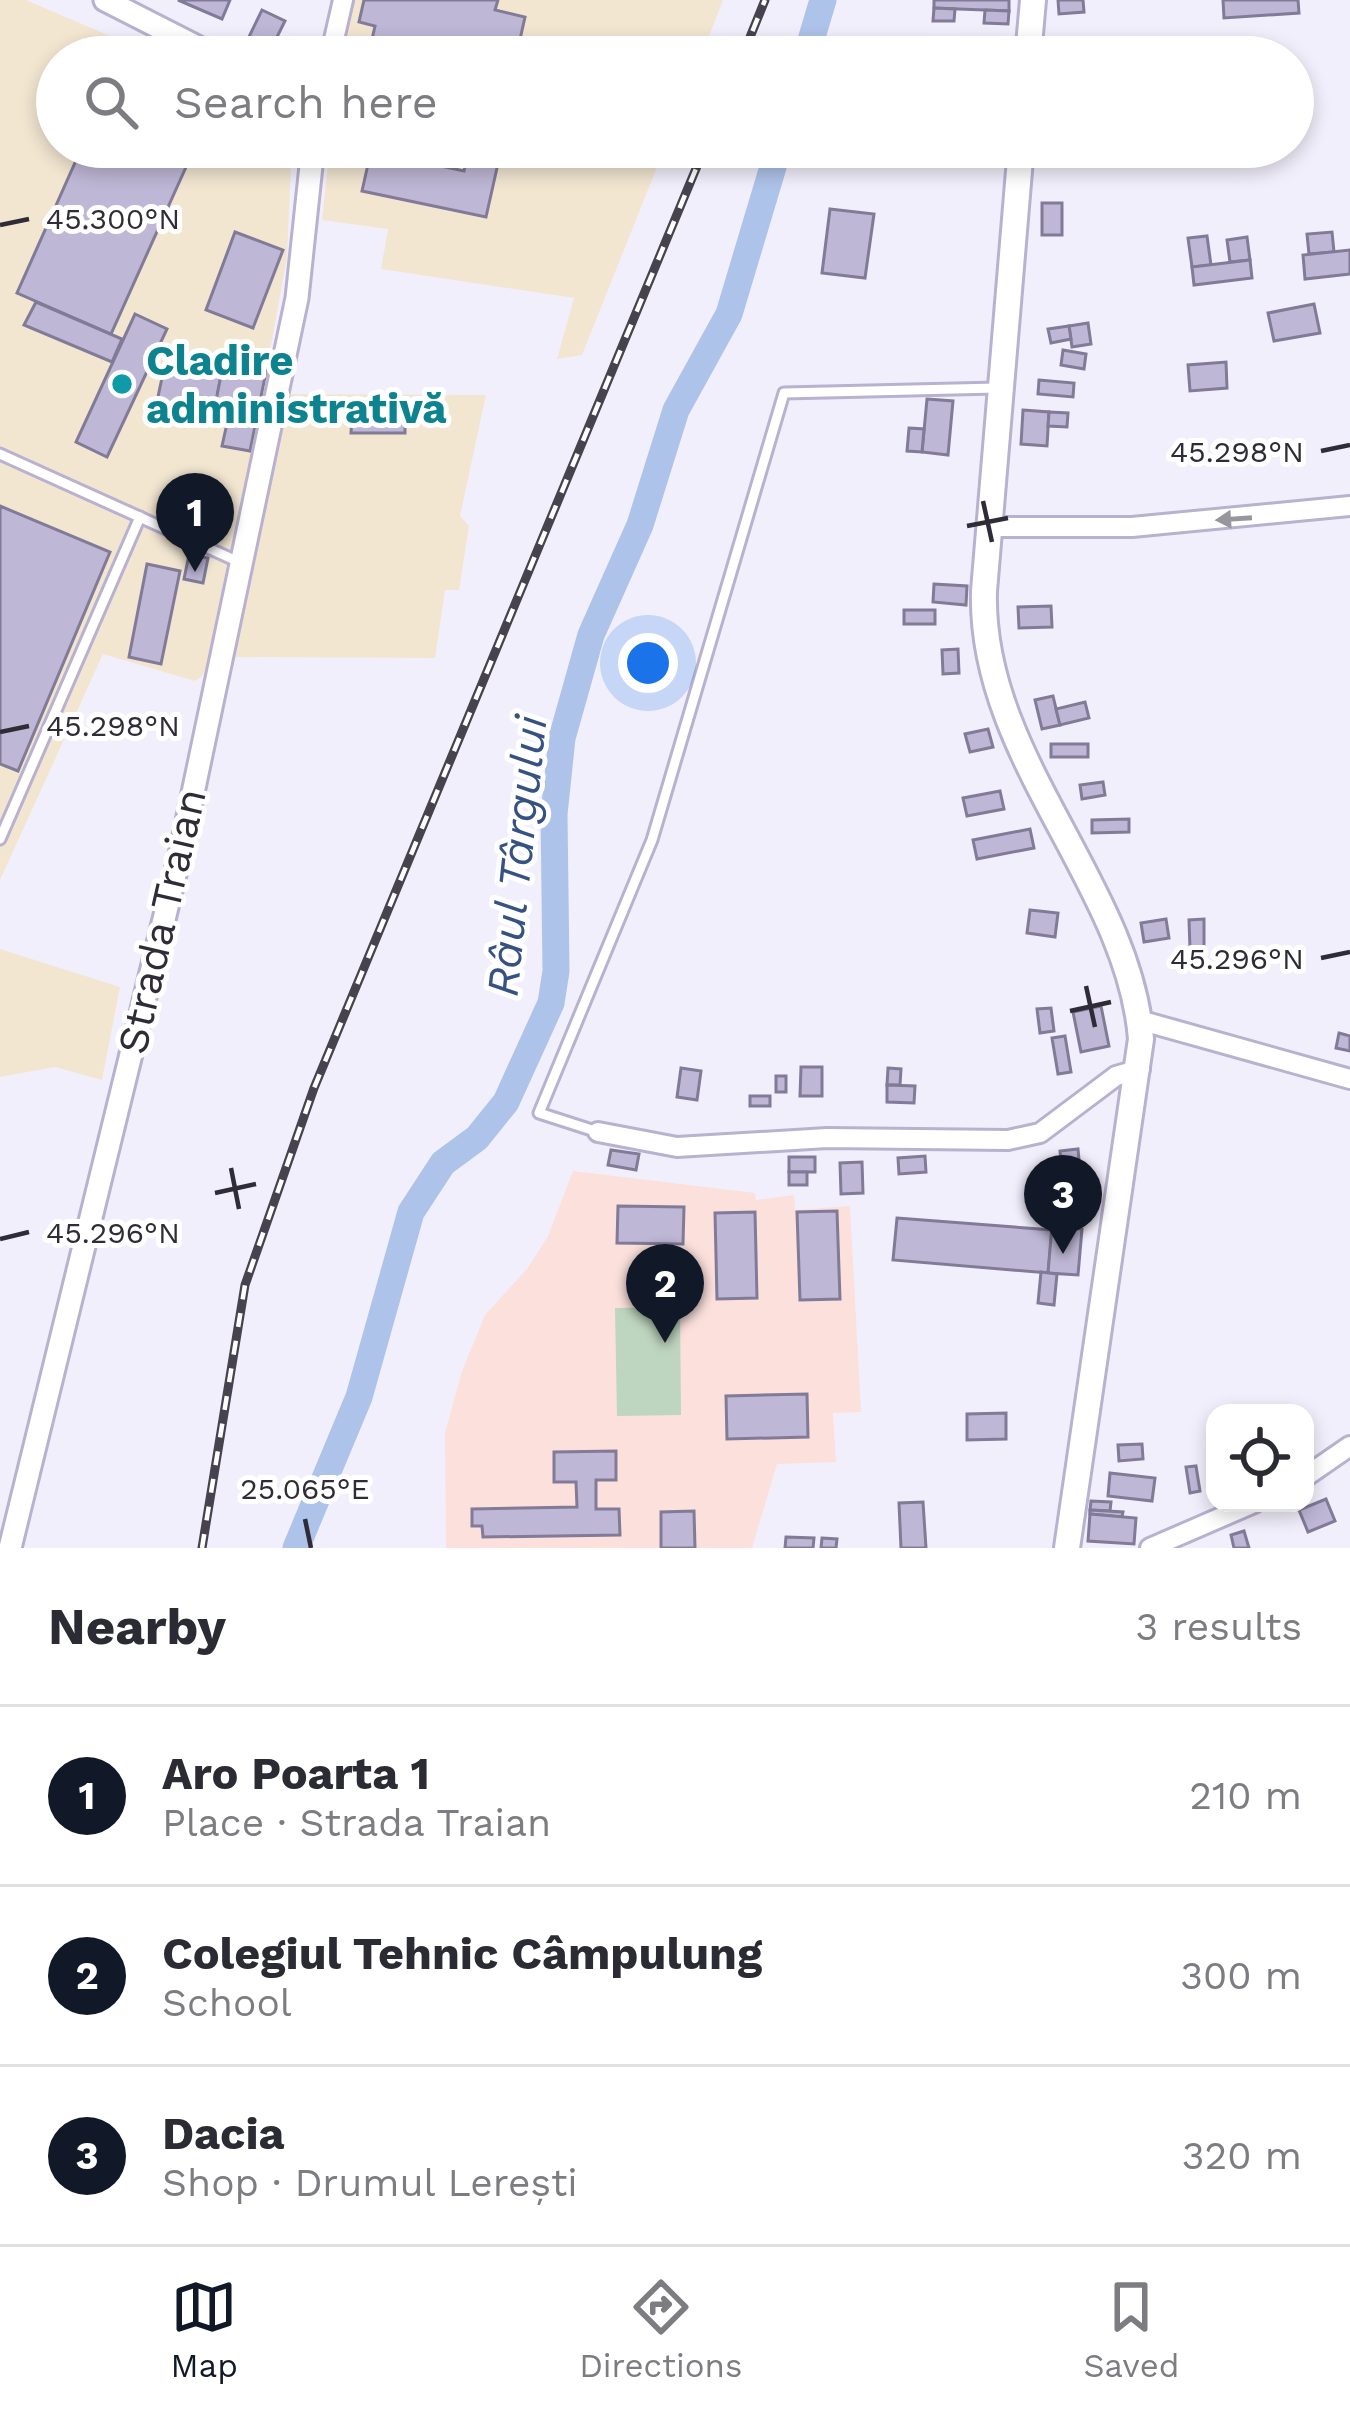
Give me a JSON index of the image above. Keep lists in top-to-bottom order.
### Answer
{
  "streets": {
    "street": ["Strada Traian"]
  },
  "water": ["Râul Târgului"],
  "places": ["Cladire administrativă"],
  "page": {
    "search": "Search here",
    "pins": ["1", "3", "2"],
    "heading": ["Nearby", "3 results"],
    "list": [
      {
        "mark": "1",
        "name": "Aro Poarta 1",
        "note": "Place · Strada Traian",
        "value": "210 m"
      },
      {
        "mark": "2",
        "name": "Colegiul Tehnic Câmpulung",
        "note": "School",
        "value": "300 m"
      },
      {
        "mark": "3",
        "name": "Dacia",
        "note": "Shop · Drumul Lerești",
        "value": "320 m"
      }
    ],
    "nav": ["Map", "Directions", "Saved"]
  },
  "coordinates": [
    "45.300°N",
    "45.298°N",
    "45.296°N",
    "25.065°E"
  ]
}
